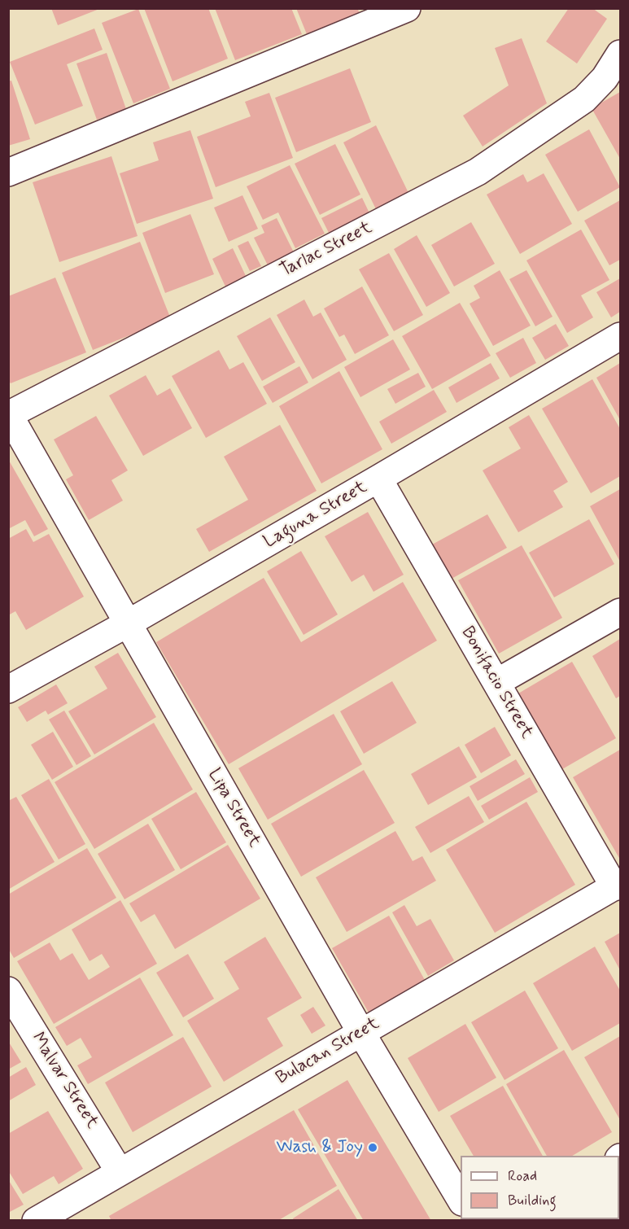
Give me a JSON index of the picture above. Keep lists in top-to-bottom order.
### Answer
{
  "streets": {
    "street": [
      "Tarlac Street",
      "Laguna Street",
      "Bonifacio Street",
      "Lipa Street",
      "Bulacan Street",
      "Malvar Street"
    ]
  },
  "crossings": [
    ["Tarlac Street", "Lipa Street"],
    ["Laguna Street", "Bonifacio Street"],
    ["Laguna Street", "Lipa Street"],
    ["Bonifacio Street", "Bulacan Street"],
    ["Lipa Street", "Bulacan Street"],
    ["Bulacan Street", "Malvar Street"]
  ],
  "places": ["Wash & Joy"],
  "legend": ["Road", "Building"]
}
